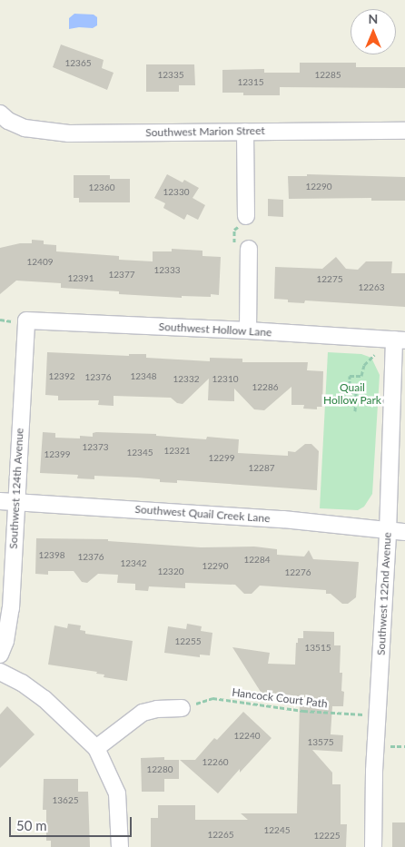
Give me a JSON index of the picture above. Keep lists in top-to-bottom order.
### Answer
{
  "streets": {
    "street": [
      "Southwest Marion Street",
      "Southwest Hollow Lane",
      "Southwest 124th Avenue",
      "Southwest Quail Creek Lane",
      "Southwest 122nd Avenue"
    ],
    "path": ["Hancock Court Path"]
  },
  "crossings": [
    ["Southwest Hollow Lane", "Southwest 124th Avenue"],
    ["Southwest Hollow Lane", "Southwest 122nd Avenue"],
    ["Southwest 124th Avenue", "Southwest Quail Creek Lane"],
    ["Southwest Quail Creek Lane", "Southwest 122nd Avenue"],
    ["Southwest 122nd Avenue", "Hancock Court Path"]
  ],
  "parks": ["Quail Hollow Park"],
  "house_numbers": [
    "12365",
    "12335",
    "12285",
    "12315",
    "12290",
    "12360",
    "12330",
    "12409",
    "12333",
    "12377",
    "12391",
    "12275",
    "12263",
    "12392",
    "12348",
    "12376",
    "12332",
    "12310",
    "12286",
    "12373",
    "12321",
    "12345",
    "12399",
    "12299",
    "12287",
    "12398",
    "12376",
    "12284",
    "12342",
    "12290",
    "12320",
    "12276",
    "12255",
    "13515",
    "12240",
    "13575",
    "12260",
    "12280",
    "13625",
    "12245",
    "12265",
    "12225"
  ],
  "scale_bar": "50 m",
  "north": "top"
}
